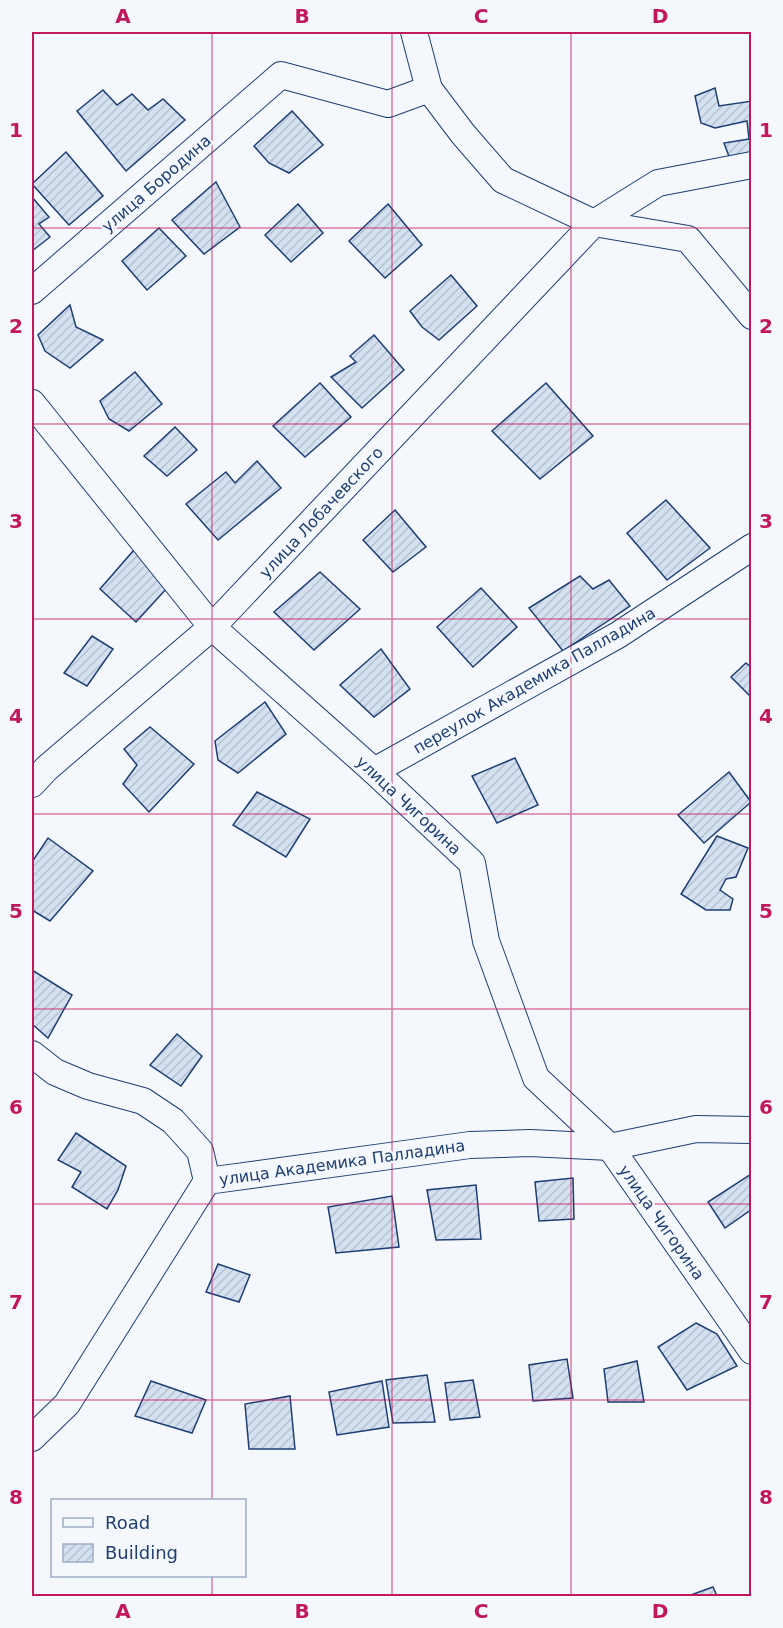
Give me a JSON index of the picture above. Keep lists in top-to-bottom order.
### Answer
{
  "streets": {
    "street": [
      "улица Бородина",
      "улица Лобачевского",
      "переулок Академика Палладина",
      "улица Чигорина",
      "улица Академика Палладина"
    ]
  },
  "crossings": [
    ["улица Лобачевского", "улица Чигорина"],
    ["переулок Академика Палладина", "улица Чигорина"],
    ["улица Чигорина", "улица Академика Палладина"]
  ],
  "legend": ["Road", "Building"],
  "grid": {
    "columns": [
      "A",
      "B",
      "C",
      "D"
    ],
    "rows": [
      "1",
      "2",
      "3",
      "4",
      "5",
      "6",
      "7",
      "8"
    ]
  }
}
